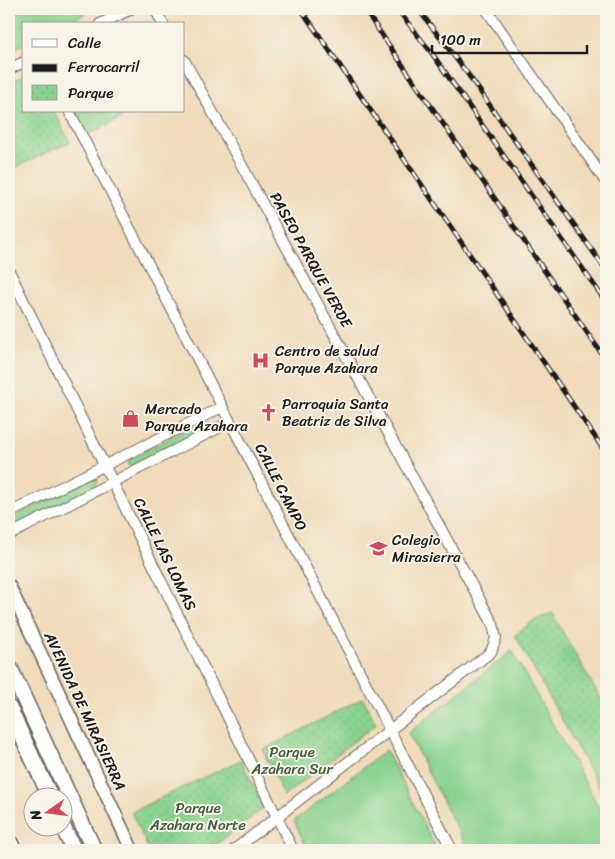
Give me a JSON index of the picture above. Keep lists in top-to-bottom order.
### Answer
{
  "streets": {
    "street": [
      "PASEO PARQUE VERDE",
      "CALLE CAMPO",
      "CALLE LAS LOMAS",
      "AVENIDA DE MIRASIERRA"
    ]
  },
  "crossings": [
    ["PASEO PARQUE VERDE", "CALLE CAMPO"],
    ["PASEO PARQUE VERDE", "CALLE LAS LOMAS"]
  ],
  "parks": ["Parque Azahara Sur", "Parque Azahara Norte"],
  "places": {
    "hospital": ["Centro de salud Parque Azahara"],
    "church": ["Parroquia Santa Beatriz de Silva"],
    "shop": ["Mercado Parque Azahara"],
    "school or university": ["Colegio Mirasierra"]
  },
  "legend": ["Calle", "Ferrocarril", "Parque"],
  "scale_bar": "100 m",
  "north": "left"
}
